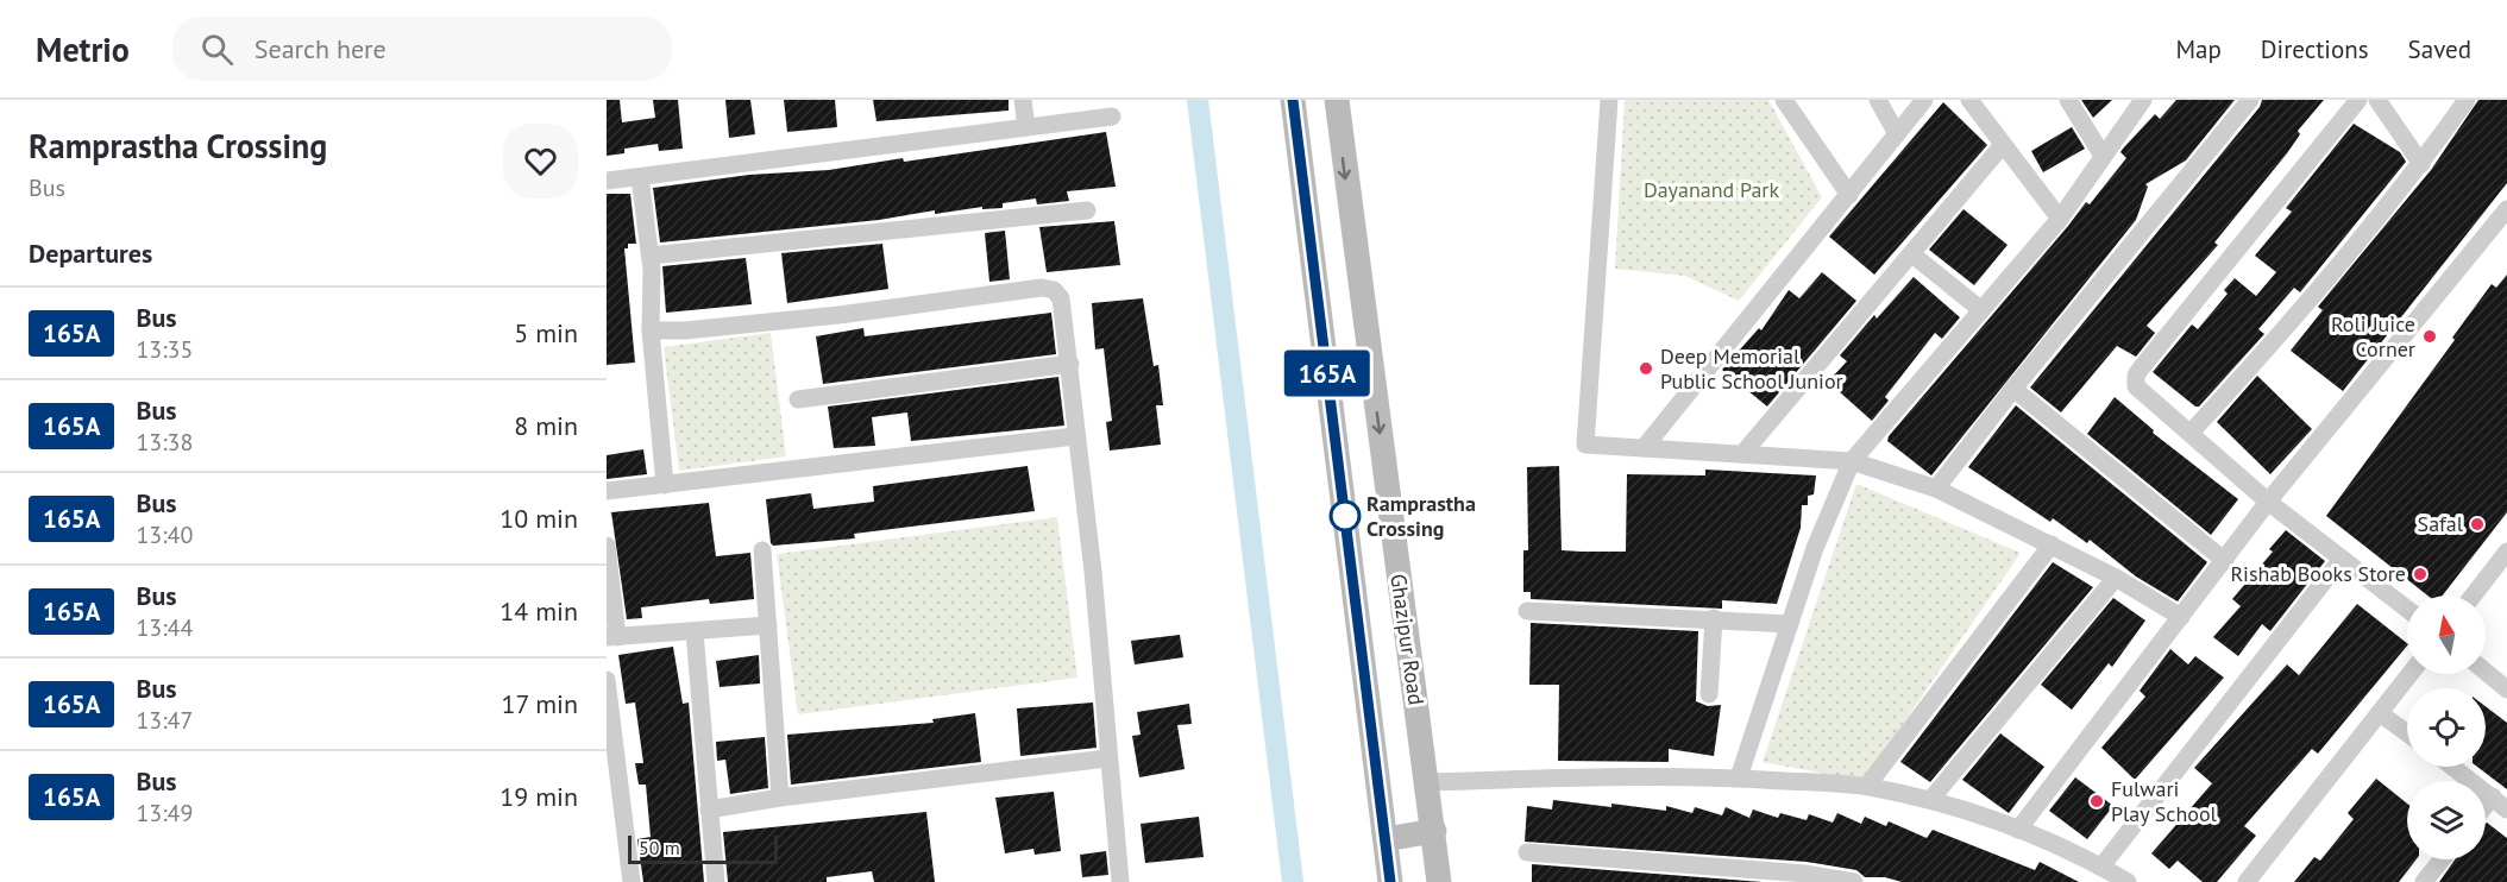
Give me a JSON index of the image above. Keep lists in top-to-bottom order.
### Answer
{
  "streets": {
    "main road": ["Ghazipur Road"]
  },
  "parks": ["Dayanand Park"],
  "places": [
    "Roli Juice Corner",
    "Deep Memorial Public School Junior",
    "Ramprastha Crossing",
    "Safal",
    "Rishab Books Store",
    "Fulwari Play School"
  ],
  "lines": ["bus line 165A"],
  "scale_bar": "50 m",
  "north": "top",
  "page": {
    "header": "Metrio",
    "search": "Search here",
    "nav": ["Map", "Directions", "Saved"],
    "heading": [
      ["Ramprastha Crossing", "Bus"],
      "Departures"
    ],
    "on_map": "165A",
    "list": [
      {
        "mark": "165A",
        "name": "Bus",
        "note": "13:35",
        "value": "5 min"
      },
      {
        "mark": "165A",
        "name": "Bus",
        "note": "13:38",
        "value": "8 min"
      },
      {
        "mark": "165A",
        "name": "Bus",
        "note": "13:40",
        "value": "10 min"
      },
      {
        "mark": "165A",
        "name": "Bus",
        "note": "13:44",
        "value": "14 min"
      },
      {
        "mark": "165A",
        "name": "Bus",
        "note": "13:47",
        "value": "17 min"
      },
      {
        "mark": "165A",
        "name": "Bus",
        "note": "13:49",
        "value": "19 min"
      }
    ],
    "scale": "50 m"
  }
}
